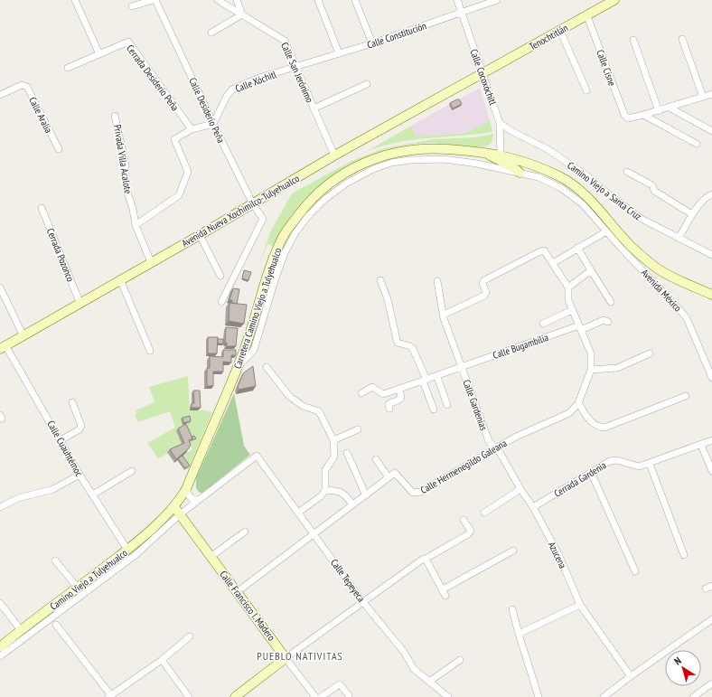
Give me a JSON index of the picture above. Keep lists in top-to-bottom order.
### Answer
{
  "streets": {
    "main road": [
      "Tenochtitlán",
      "Avenida Nueva Xochimilco-Tulyehualco",
      "Carretera Camino Viejo a Tulyehualco",
      "Camino Viejo a Tulyehualco",
      "Calle Francisco I. Madero"
    ],
    "street": [
      "Calle Constitución",
      "Calle Cisne",
      "Calle San Jerónimo",
      "Calle Cocoxóchitl",
      "Cerrada Desiderio Peña",
      "Calle Xóchitl",
      "Calle Desiderio Peña",
      "Calle Aralia",
      "Privada Villa Acalote",
      "Camino Viejo a Santa Cruz",
      "Cerrada Pozonco",
      "Avenida México",
      "Calle Bugambilia",
      "Calle Gardenias",
      "Calle Cuauhtémoc",
      "Calle Hermenegildo Galeana",
      "Cerrada Gardenia",
      "Azucena",
      "Calle Tepeyeca"
    ]
  },
  "crossings": [
    ["Calle Constitución", "Calle San Jerónimo"],
    ["Calle Constitución", "Calle Cocoxóchitl"],
    ["Calle Constitución", "Calle Xóchitl"],
    ["Tenochtitlán", "Calle Cisne"],
    ["Tenochtitlán", "Calle Cocoxóchitl"],
    ["Tenochtitlán", "Avenida Nueva Xochimilco-Tulyehualco"],
    ["Calle San Jerónimo", "Calle Xóchitl"],
    ["Calle San Jerónimo", "Avenida Nueva Xochimilco-Tulyehualco"],
    ["Calle Cocoxóchitl", "Camino Viejo a Santa Cruz"],
    ["Calle Cocoxóchitl", "Avenida Nueva Xochimilco-Tulyehualco"],
    ["Calle Cocoxóchitl", "Carretera Camino Viejo a Tulyehualco"],
    ["Calle Xóchitl", "Calle Desiderio Peña"],
    ["Calle Desiderio Peña", "Avenida Nueva Xochimilco-Tulyehualco"],
    ["Privada Villa Acalote", "Avenida Nueva Xochimilco-Tulyehualco"],
    ["Avenida Nueva Xochimilco-Tulyehualco", "Cerrada Pozonco"],
    ["Avenida Nueva Xochimilco-Tulyehualco", "Calle Cuauhtémoc"],
    ["Avenida México", "Carretera Camino Viejo a Tulyehualco"],
    ["Carretera Camino Viejo a Tulyehualco", "Camino Viejo a Tulyehualco"],
    ["Carretera Camino Viejo a Tulyehualco", "Calle Francisco I. Madero"],
    ["Calle Bugambilia", "Calle Gardenias"],
    ["Calle Bugambilia", "Calle Hermenegildo Galeana"],
    ["Calle Gardenias", "Calle Hermenegildo Galeana"],
    ["Calle Gardenias", "Cerrada Gardenia"],
    ["Calle Gardenias", "Azucena"],
    ["Calle Cuauhtémoc", "Camino Viejo a Tulyehualco"],
    ["Cerrada Gardenia", "Azucena"],
    ["Camino Viejo a Tulyehualco", "Calle Francisco I. Madero"]
  ],
  "districts": ["PUEBLO NATIVITAS"],
  "north": "top left"
}
